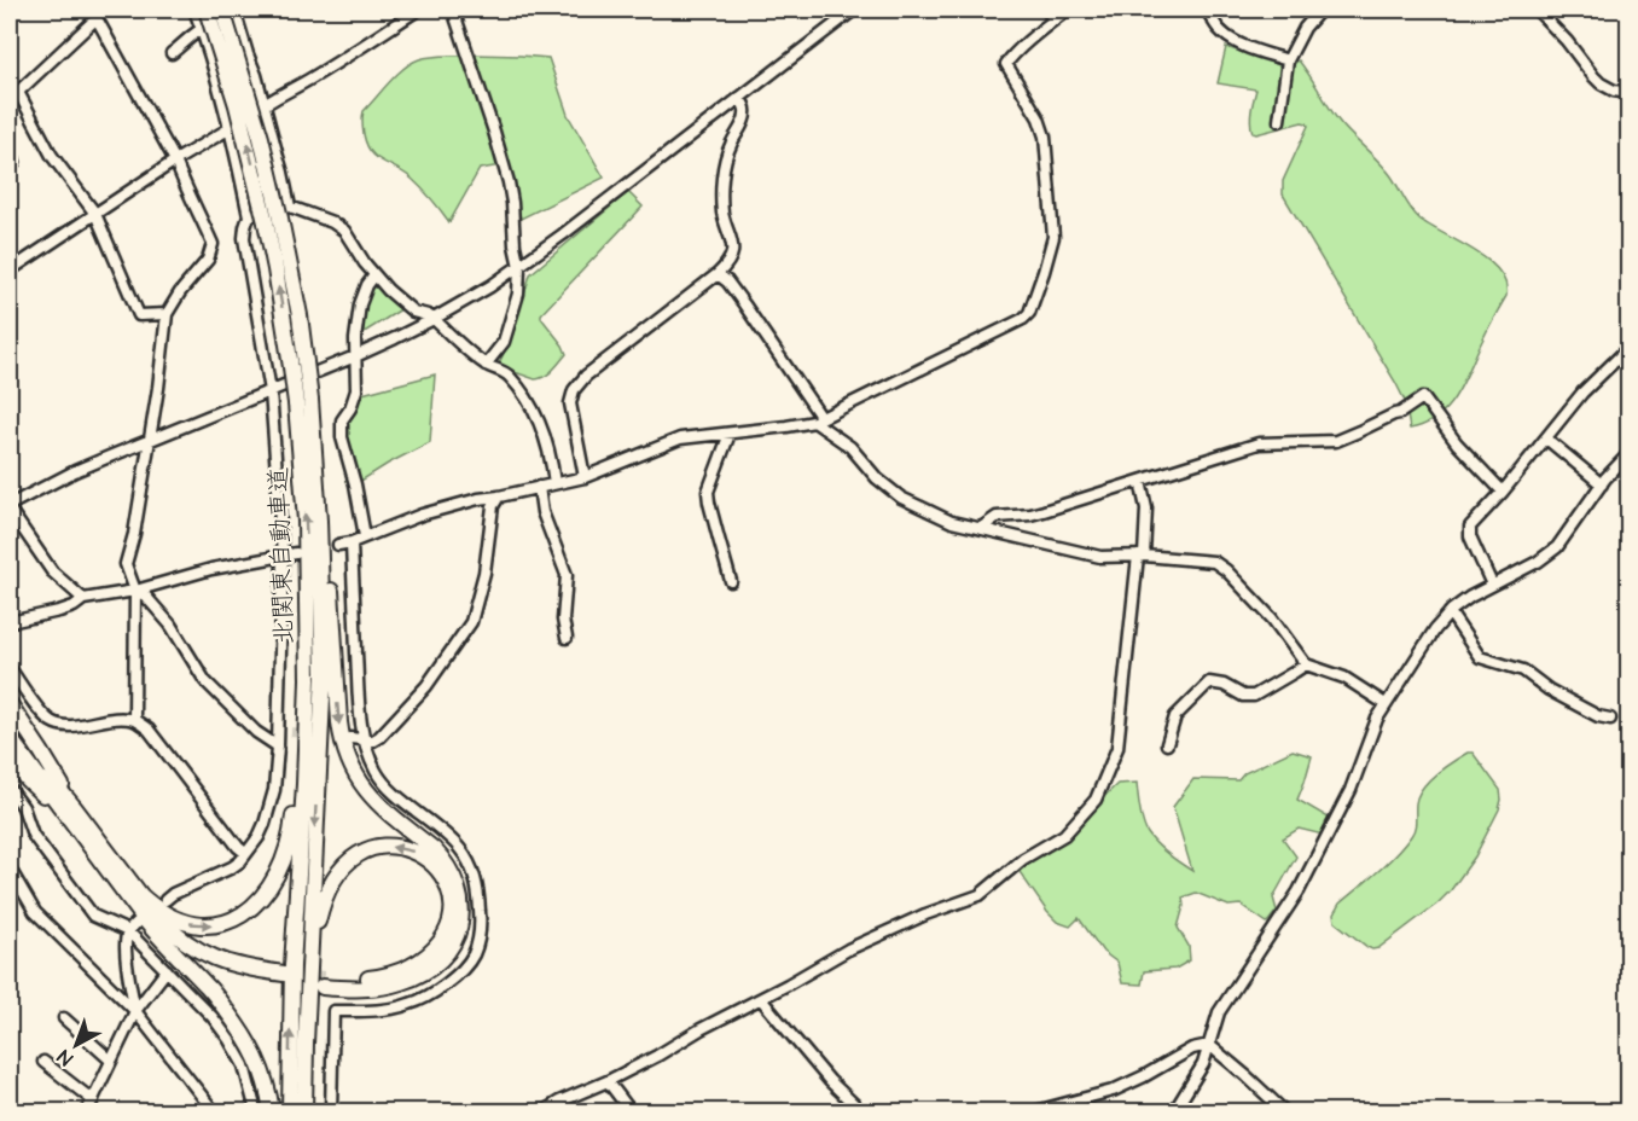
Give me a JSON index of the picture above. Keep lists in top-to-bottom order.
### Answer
{
  "streets": {
    "highway": ["北関東自動車道"]
  },
  "north": "bottom left"
}
